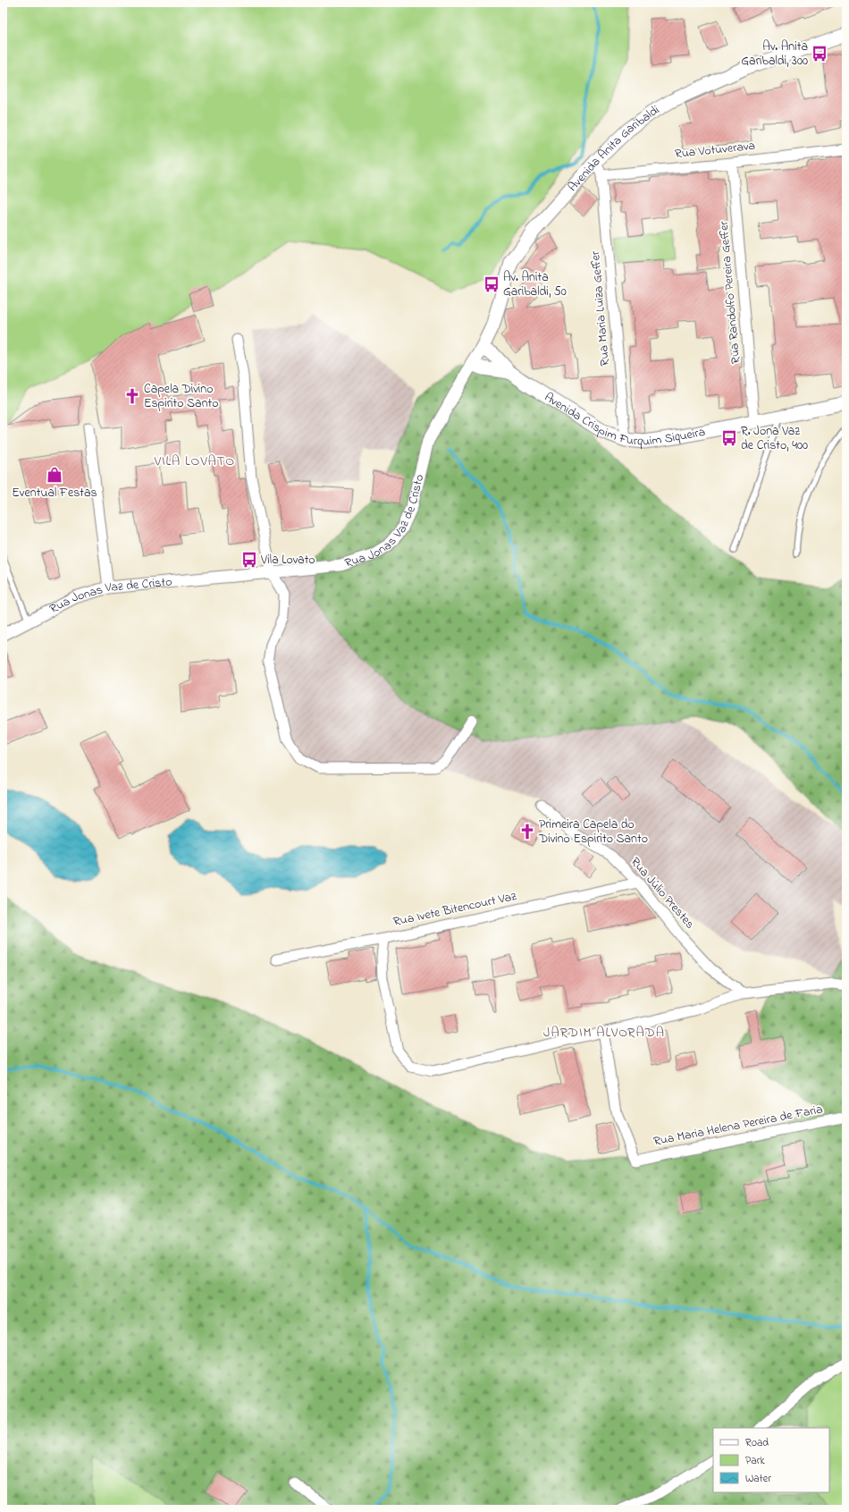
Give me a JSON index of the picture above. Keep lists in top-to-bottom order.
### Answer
{
  "streets": {
    "main road": ["Avenida Anita Garibaldi", "Avenida Crispim Furquim Siqueira"],
    "street": [
      "Rua Votuverava",
      "Rua Randolfo Pereira Geffer",
      "Rua Maria Luiza Geffer",
      "Rua Jonas Vaz de Cristo",
      "Rua Júlio Prestes",
      "Rua Ivete Bitencourt Vaz",
      "Rua Maria Helena Pereira de Faria"
    ]
  },
  "crossings": [
    ["Avenida Anita Garibaldi", "Avenida Crispim Furquim Siqueira"],
    ["Avenida Anita Garibaldi", "Rua Jonas Vaz de Cristo"],
    ["Rua Votuverava", "Rua Randolfo Pereira Geffer"],
    ["Rua Votuverava", "Rua Maria Luiza Geffer"],
    ["Rua Randolfo Pereira Geffer", "Avenida Crispim Furquim Siqueira"],
    ["Rua Maria Luiza Geffer", "Avenida Crispim Furquim Siqueira"],
    ["Rua Júlio Prestes", "Rua Ivete Bitencourt Vaz"]
  ],
  "districts": ["VILA LOVATO", "JARDIM ALVORADA"],
  "places": {
    "bus stop": [
      "Av. Anita Garibaldi, 300",
      "Av. Anita Garibaldi, 50",
      "R. Jona Vaz de Cristo, 400",
      "Vila Lovato"
    ],
    "church": ["Capela Divino Espirito Santo", "Primeira Capela do Divino Espirito Santo"],
    "shop": ["Eventual Festas"]
  },
  "legend": ["Road", "Park", "Water"]
}
